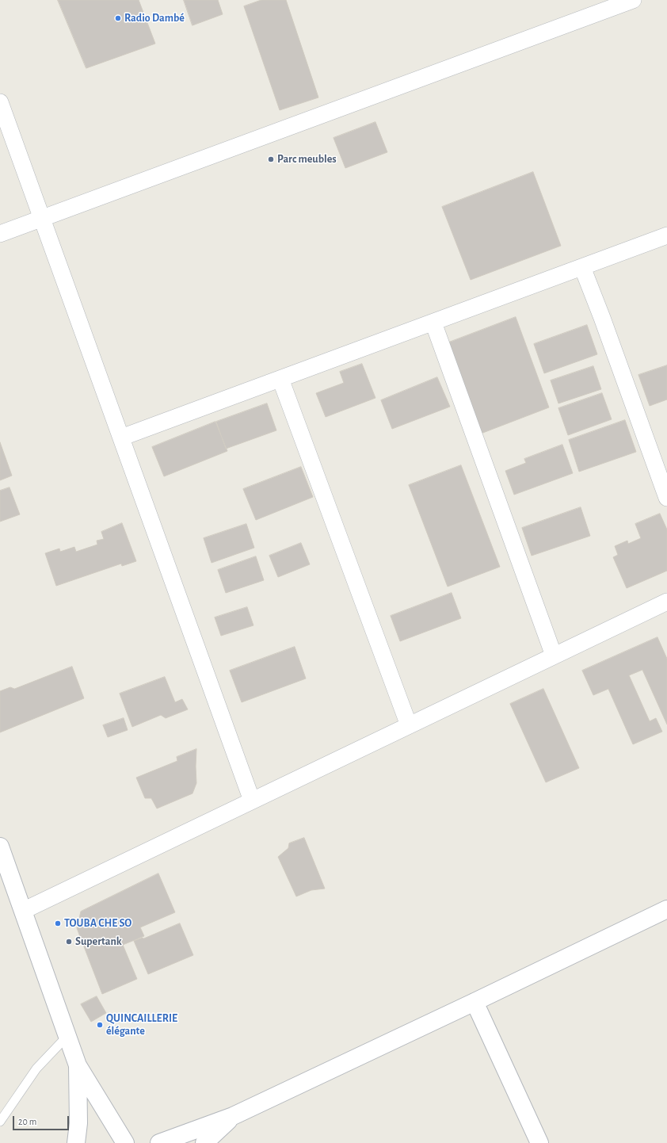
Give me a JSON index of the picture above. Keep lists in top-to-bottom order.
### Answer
{
  "places": [
    "Radio Dambé",
    "Parc meubles",
    "TOUBA CHE SO",
    "Supertank",
    "QUINCAILLERIE élégante"
  ],
  "scale_bar": "20 m"
}
